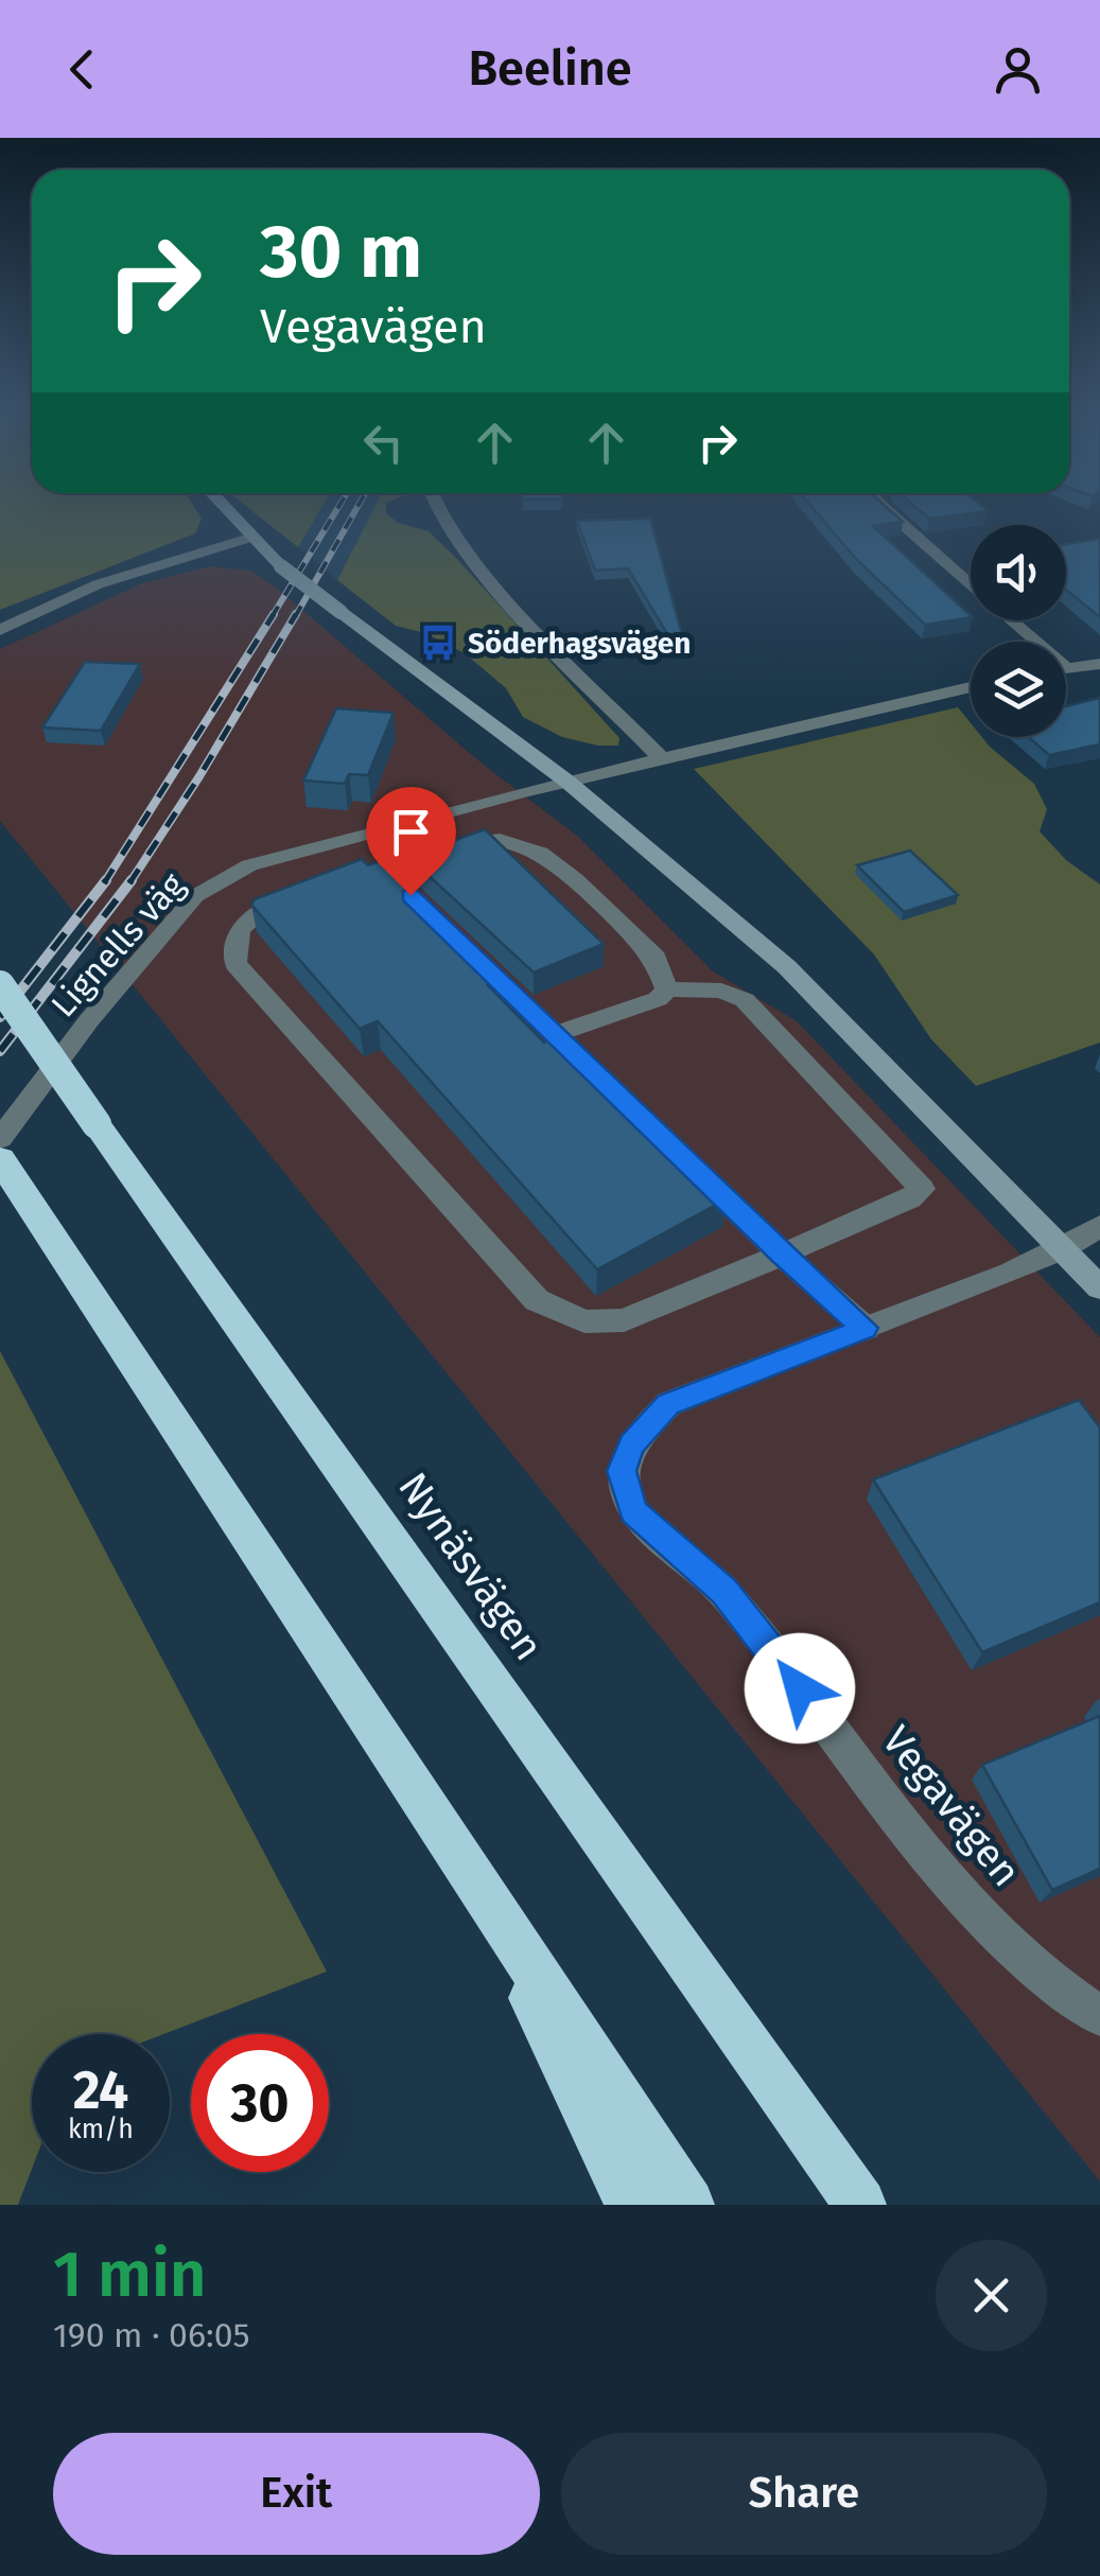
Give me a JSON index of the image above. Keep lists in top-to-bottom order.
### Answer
{
  "streets": {
    "highway": ["Nynäsvägen"],
    "street": ["Lignells väg", "Vegavägen"]
  },
  "places": {
    "bus stop": ["Söderhagsvägen"]
  },
  "page": {
    "header": "Beeline",
    "turn": ["30 m", "Vegavägen"],
    "speed": "24 km/h",
    "limit": "30",
    "heading": ["1 min", "190 m · 06:05"],
    "buttons": ["Exit", "Share"]
  }
}
